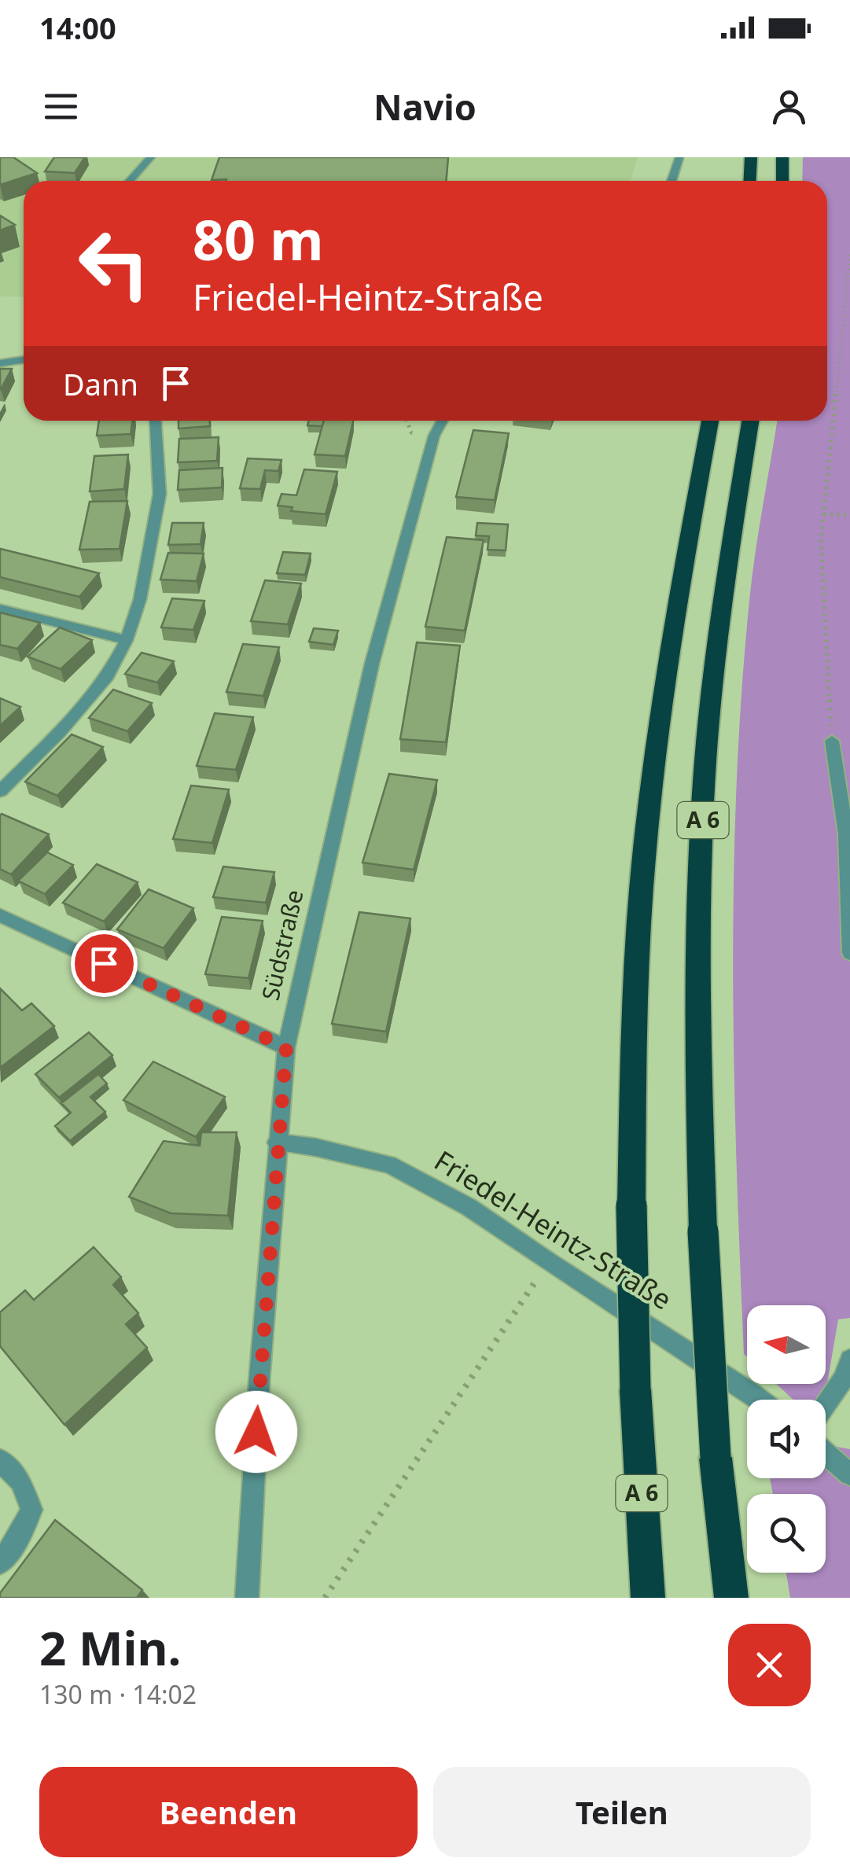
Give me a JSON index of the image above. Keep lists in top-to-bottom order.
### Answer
{
  "streets": {
    "highway": ["A 6"],
    "street": ["Südstraße", "Friedel-Heintz-Straße"]
  },
  "crossings": [
    ["Südstraße", "Friedel-Heintz-Straße"]
  ],
  "north": "left",
  "page": {
    "status": "14:00",
    "header": "Navio",
    "turn": ["80 m", "Friedel-Heintz-Straße"],
    "then": "Dann",
    "heading": ["2 Min.", "130 m · 14:02"],
    "buttons": ["Beenden", "Teilen"]
  }
}
